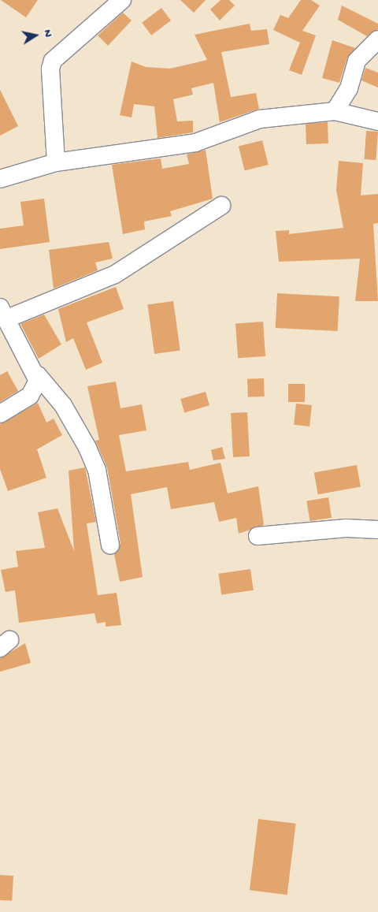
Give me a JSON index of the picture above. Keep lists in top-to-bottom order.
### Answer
{
  "north": "right"
}
